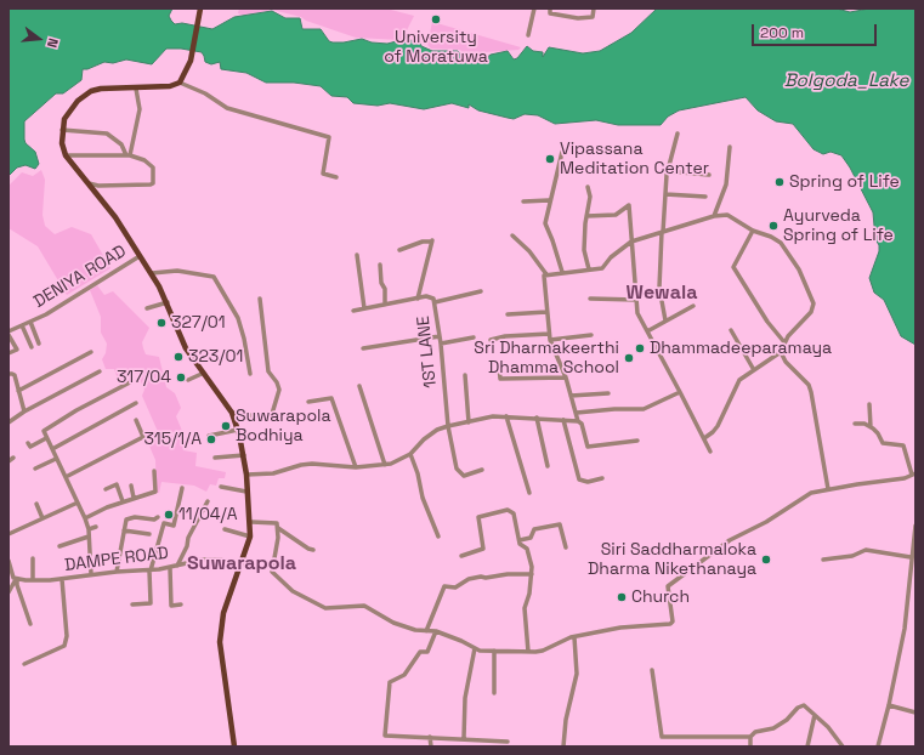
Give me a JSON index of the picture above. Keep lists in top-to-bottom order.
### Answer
{
  "streets": {
    "street": ["DENIYA ROAD", "1ST LANE", "DAMPE ROAD"]
  },
  "districts": ["Wewala", "Suwarapola"],
  "water": ["Bolgoda_Lake"],
  "places": [
    "University of Moratuwa",
    "Vipassana Meditation Center",
    "Spring of Life",
    "Ayurveda Spring of Life",
    "327/01",
    "Dhammadeeparamaya",
    "323/01",
    "Sri Dharmakeerthi Dhamma School",
    "317/04",
    "Suwarapola Bodhiya",
    "315/1/A",
    "11/04/A",
    "Siri Saddharmaloka Dharma Nikethanaya",
    "Church"
  ],
  "scale_bar": "200 m",
  "north": "right"
}
